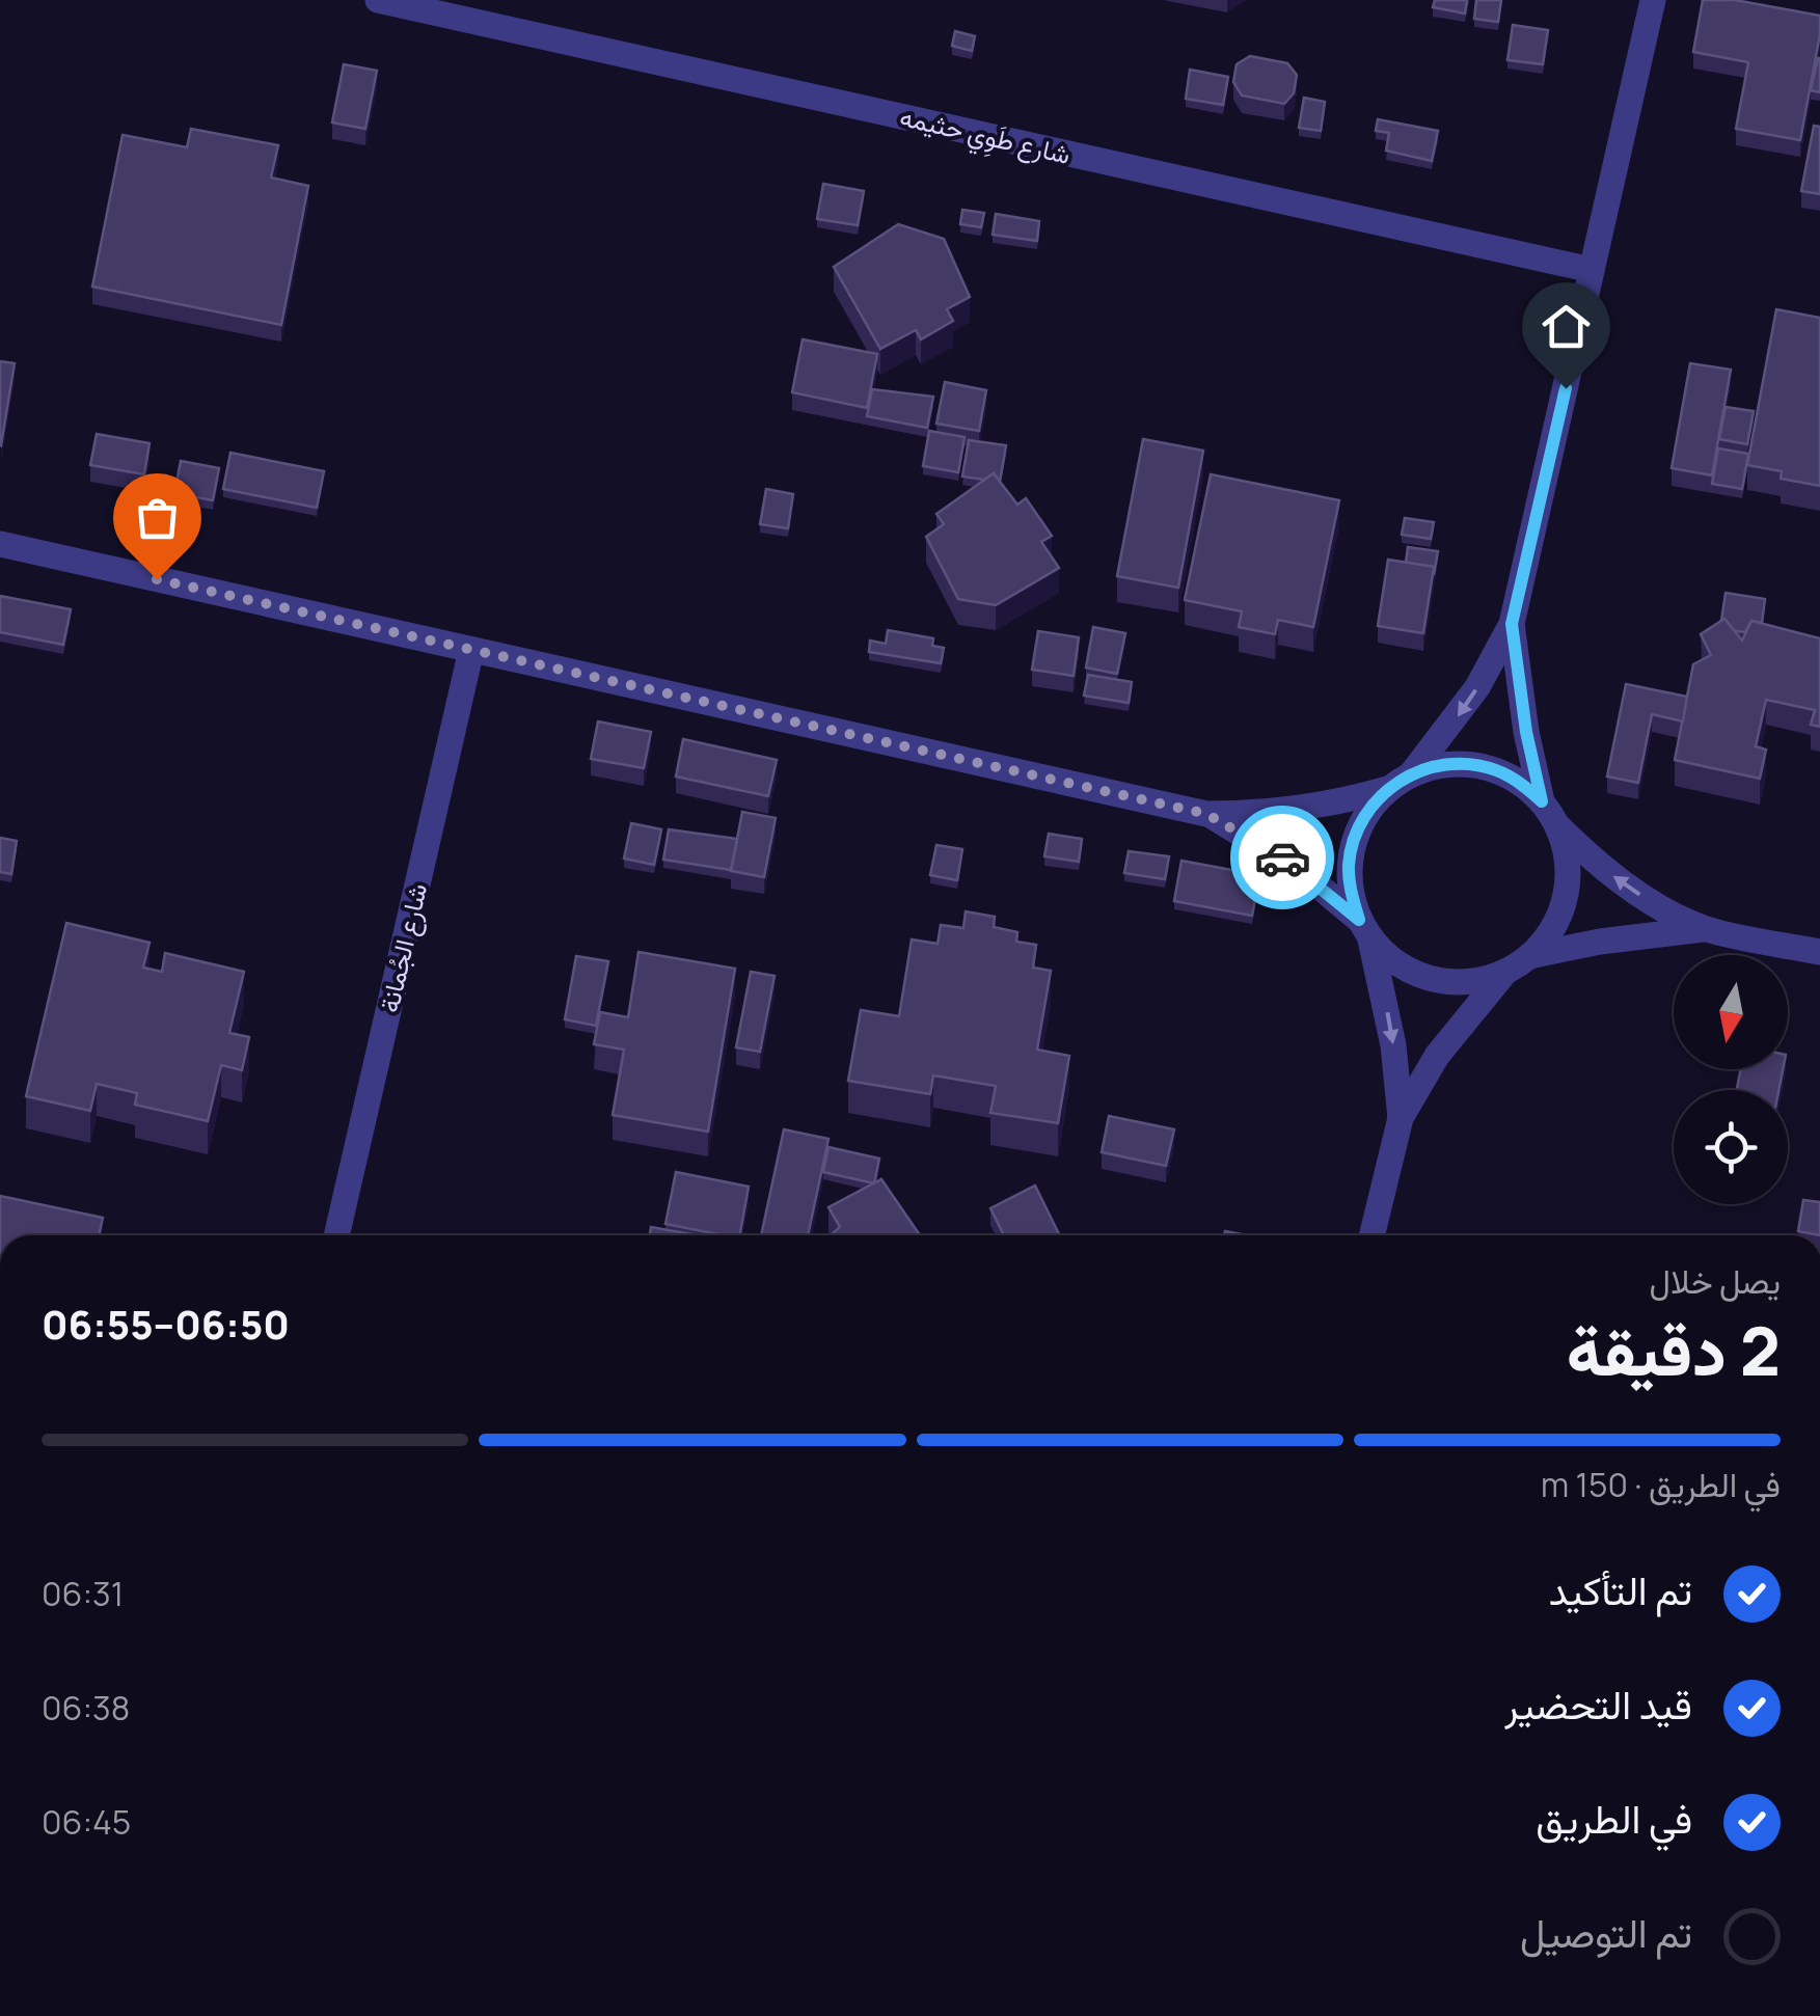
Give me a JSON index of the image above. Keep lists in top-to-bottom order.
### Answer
{
  "streets": {
    "street": ["شارع طَوِي حثيمه", "شارع الجُمانة"]
  },
  "north": "bottom",
  "page": {
    "heading": ["2 دقيقة", "يصل خلال", "06:50–06:55"],
    "bar": "في الطريق · 150 m",
    "list": [
      ["تم التأكيد", "06:31"],
      ["قيد التحضير", "06:38"],
      ["في الطريق", "06:45"],
      "تم التوصيل"
    ]
  }
}
